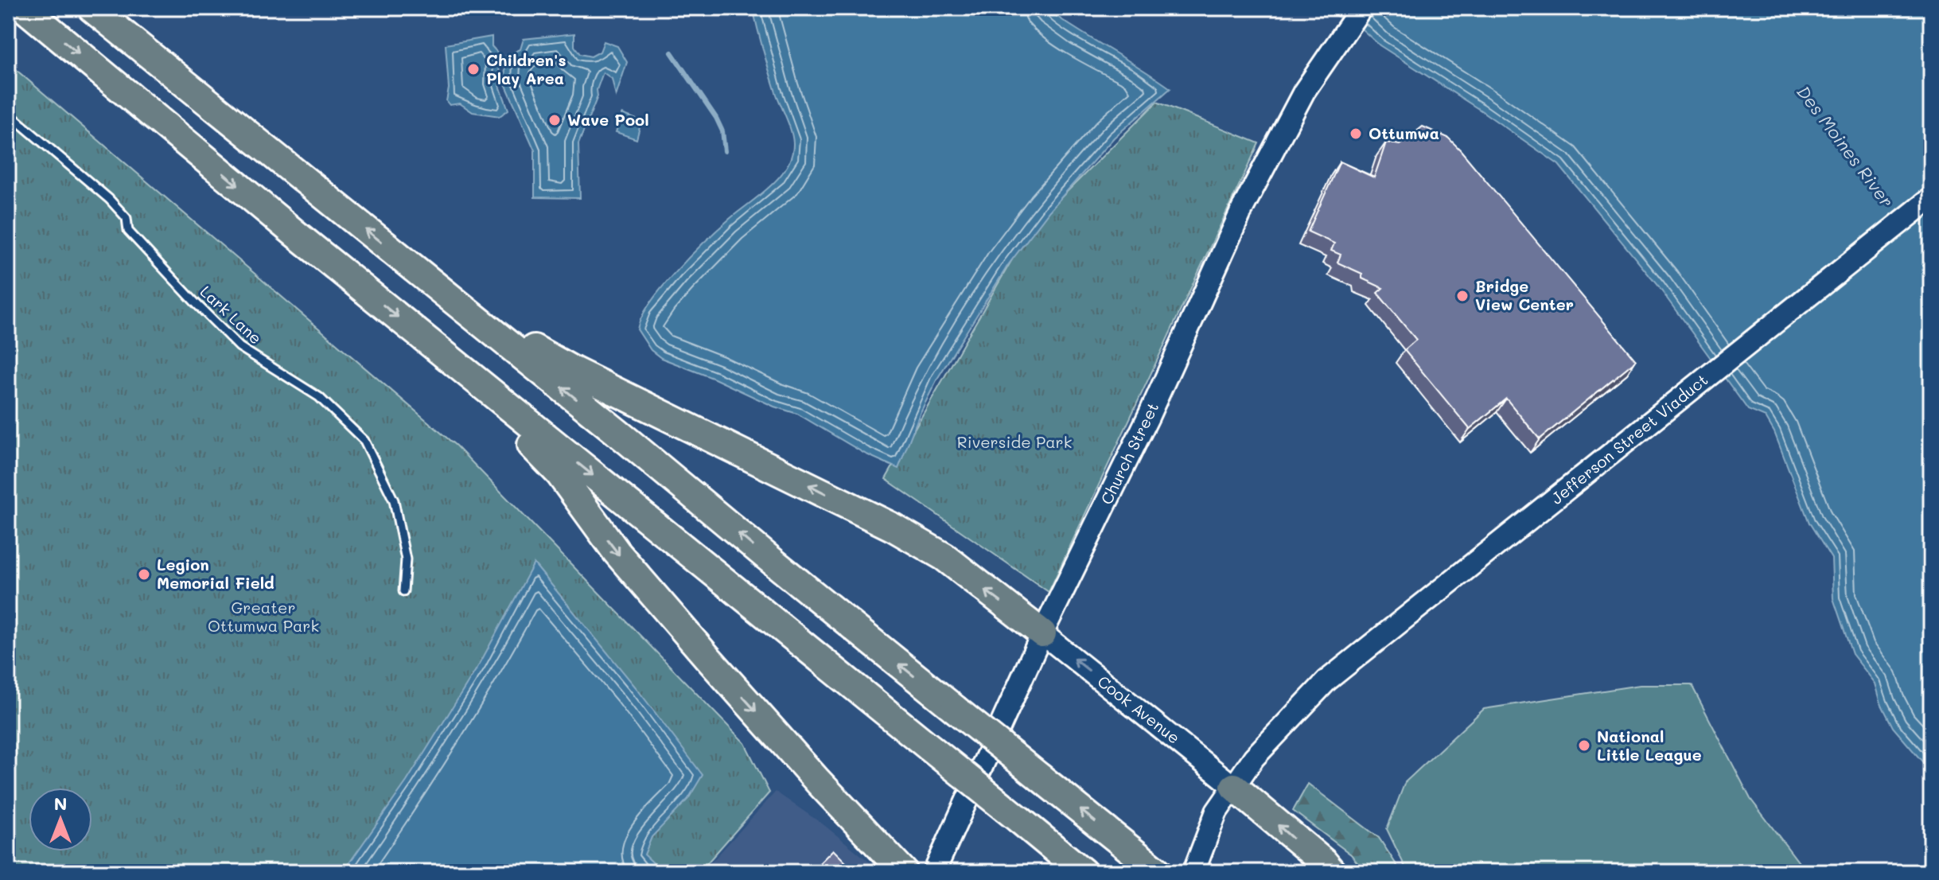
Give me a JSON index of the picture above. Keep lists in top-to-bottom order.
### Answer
{
  "streets": {
    "main road": ["Jefferson Street Viaduct", "Church Street", "Cook Avenue"],
    "lane": ["Lark Lane"]
  },
  "crossings": [
    ["Jefferson Street Viaduct", "Cook Avenue"],
    ["Church Street", "Cook Avenue"]
  ],
  "one_way": ["Cook Avenue"],
  "water": ["Des Moines River"],
  "parks": ["Riverside Park", "Greater Ottumwa Park"],
  "places": [
    "Children's Play Area",
    "Wave Pool",
    "Ottumwa",
    "Bridge View Center",
    "Legion Memorial Field",
    "National Little League"
  ],
  "north": "top"
}
